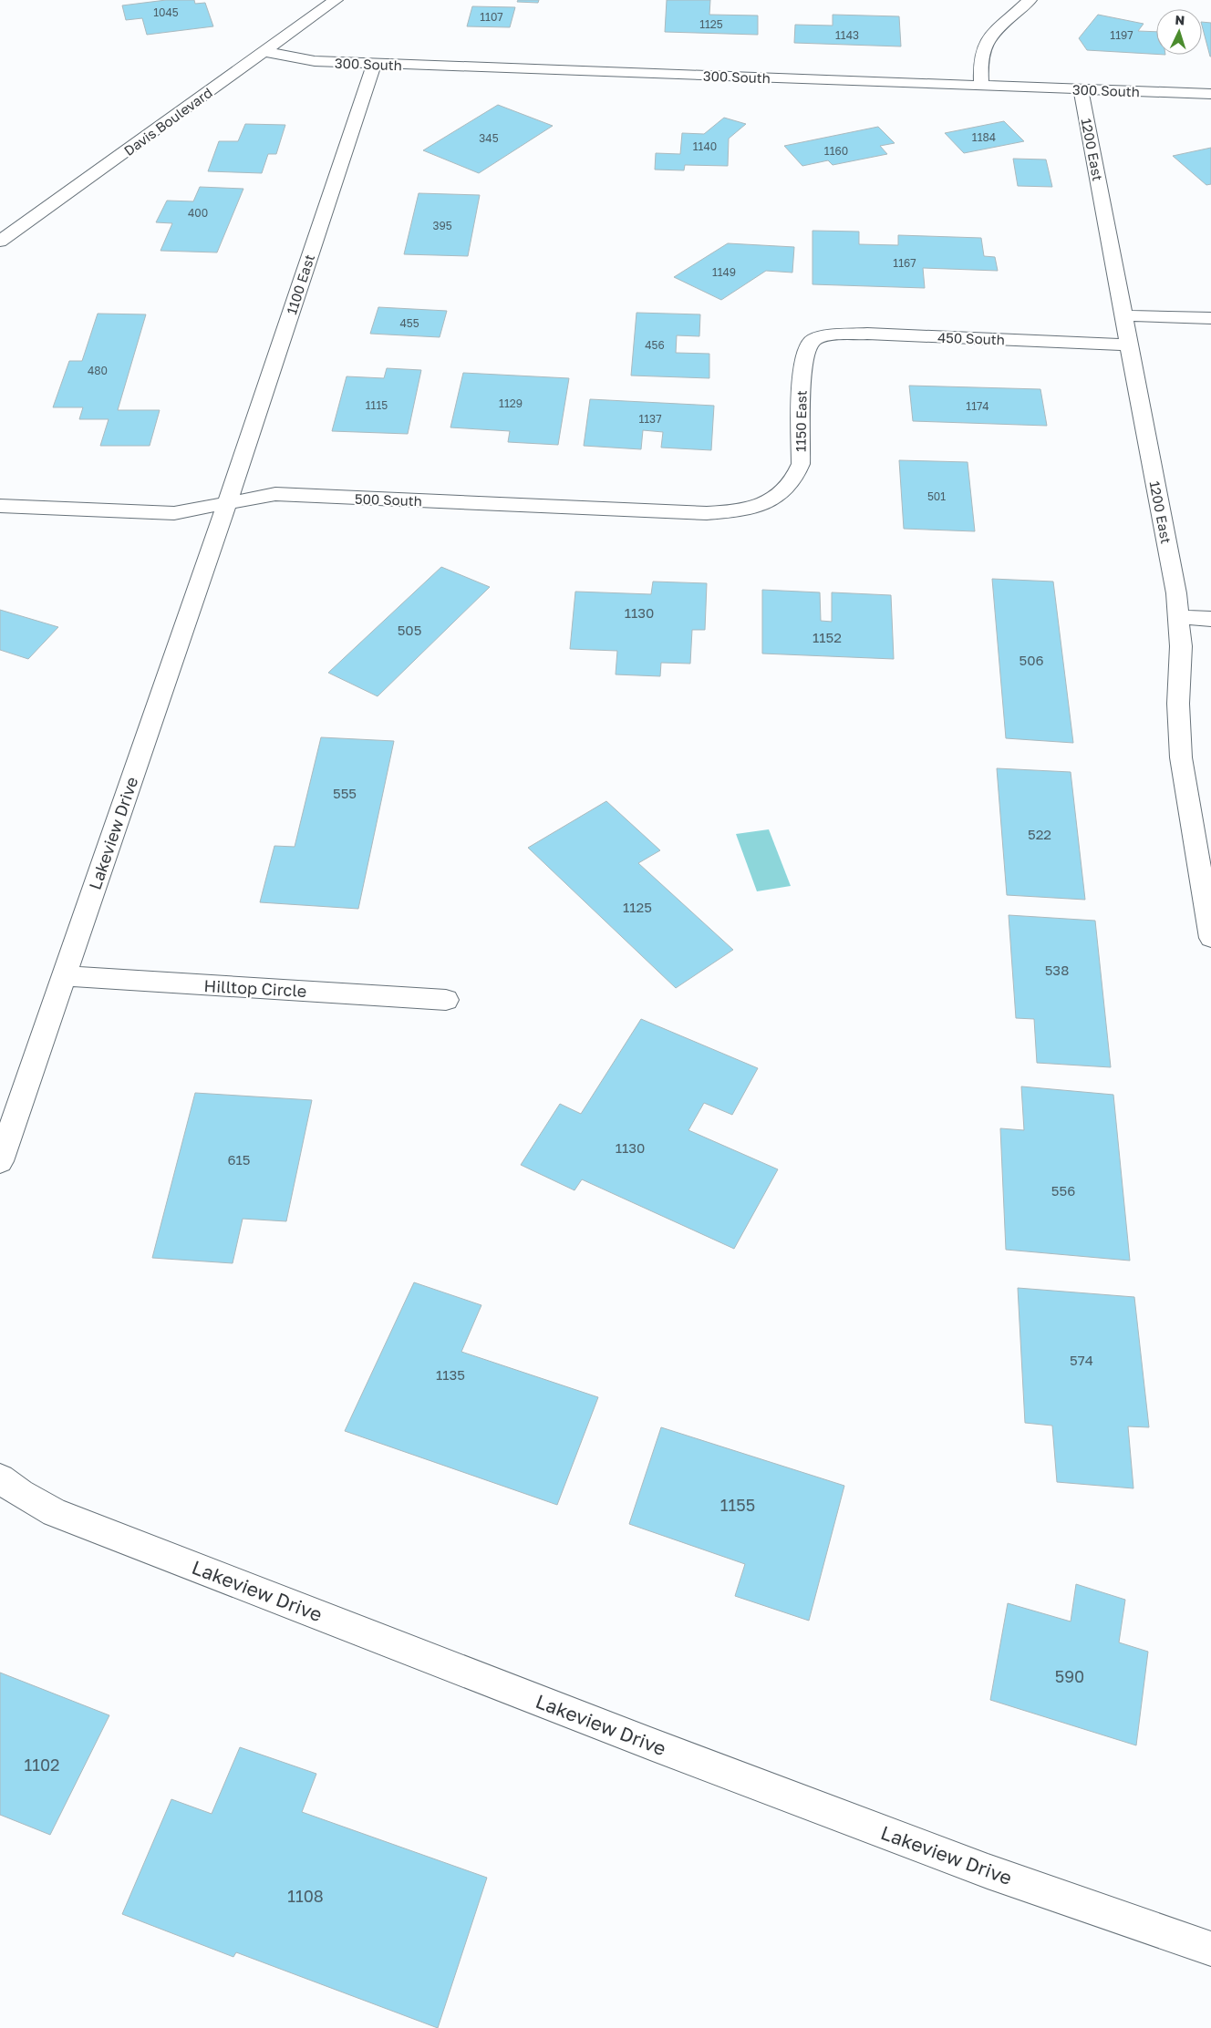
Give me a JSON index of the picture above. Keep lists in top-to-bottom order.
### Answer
{
  "streets": {
    "street": [
      "300 South",
      "Davis Boulevard",
      "1200 East",
      "1100 East",
      "450 South",
      "1150 East",
      "500 South",
      "Lakeview Drive",
      "Hilltop Circle"
    ]
  },
  "crossings": [
    ["300 South", "Davis Boulevard"],
    ["300 South", "1200 East"],
    ["300 South", "1100 East"],
    ["1200 East", "450 South"],
    ["1100 East", "500 South"],
    ["1100 East", "Lakeview Drive"],
    ["450 South", "1150 East"],
    ["1150 East", "500 South"],
    ["500 South", "Lakeview Drive"],
    ["Lakeview Drive", "Hilltop Circle"]
  ],
  "house_numbers": [
    "1045",
    "1107",
    "1125",
    "1143",
    "1197",
    "1184",
    "345",
    "1140",
    "1160",
    "400",
    "395",
    "1167",
    "1149",
    "455",
    "456",
    "480",
    "1129",
    "1115",
    "1174",
    "1137",
    "501",
    "1130",
    "505",
    "1152",
    "506",
    "555",
    "522",
    "1125",
    "538",
    "1130",
    "615",
    "556",
    "574",
    "1135",
    "1155",
    "590",
    "1102",
    "1108"
  ],
  "north": "top"
}
